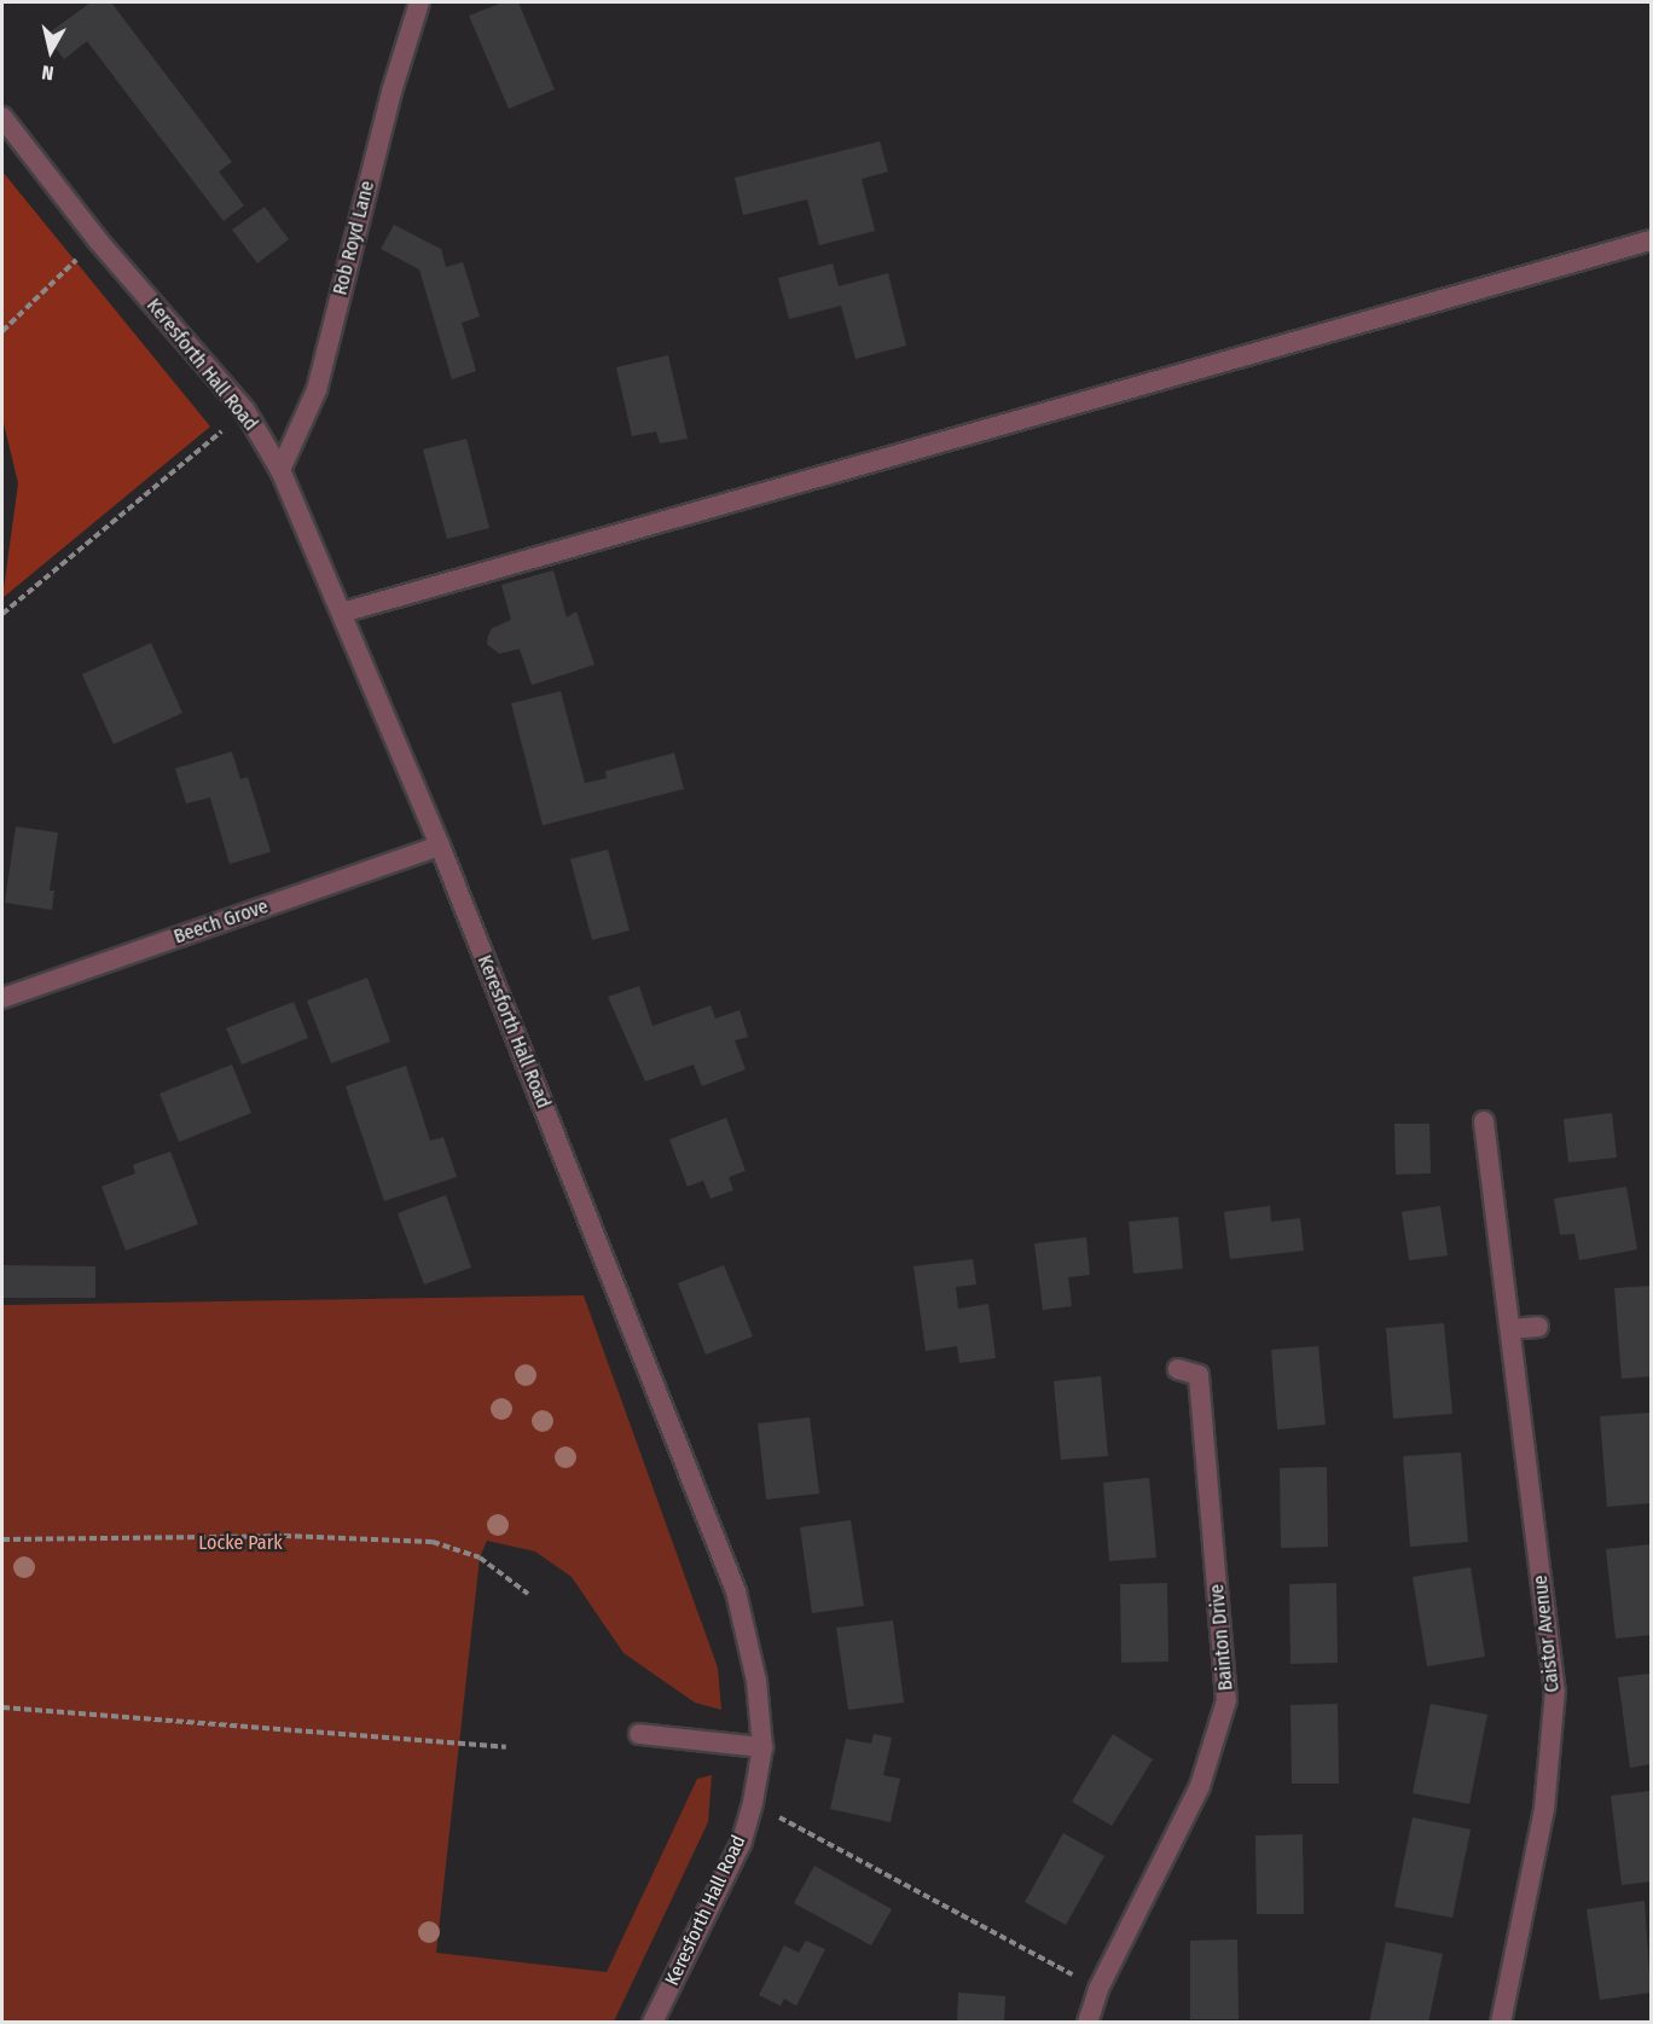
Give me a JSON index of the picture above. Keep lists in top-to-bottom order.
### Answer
{
  "streets": {
    "street": [
      "Rob Royd Lane",
      "Keresforth Hall Road",
      "Beech Grove",
      "Caistor Avenue",
      "Bainton Drive"
    ]
  },
  "crossings": [
    ["Rob Royd Lane", "Keresforth Hall Road"],
    ["Keresforth Hall Road", "Beech Grove"]
  ],
  "parks": ["Locke Park"],
  "north": "bottom"
}
